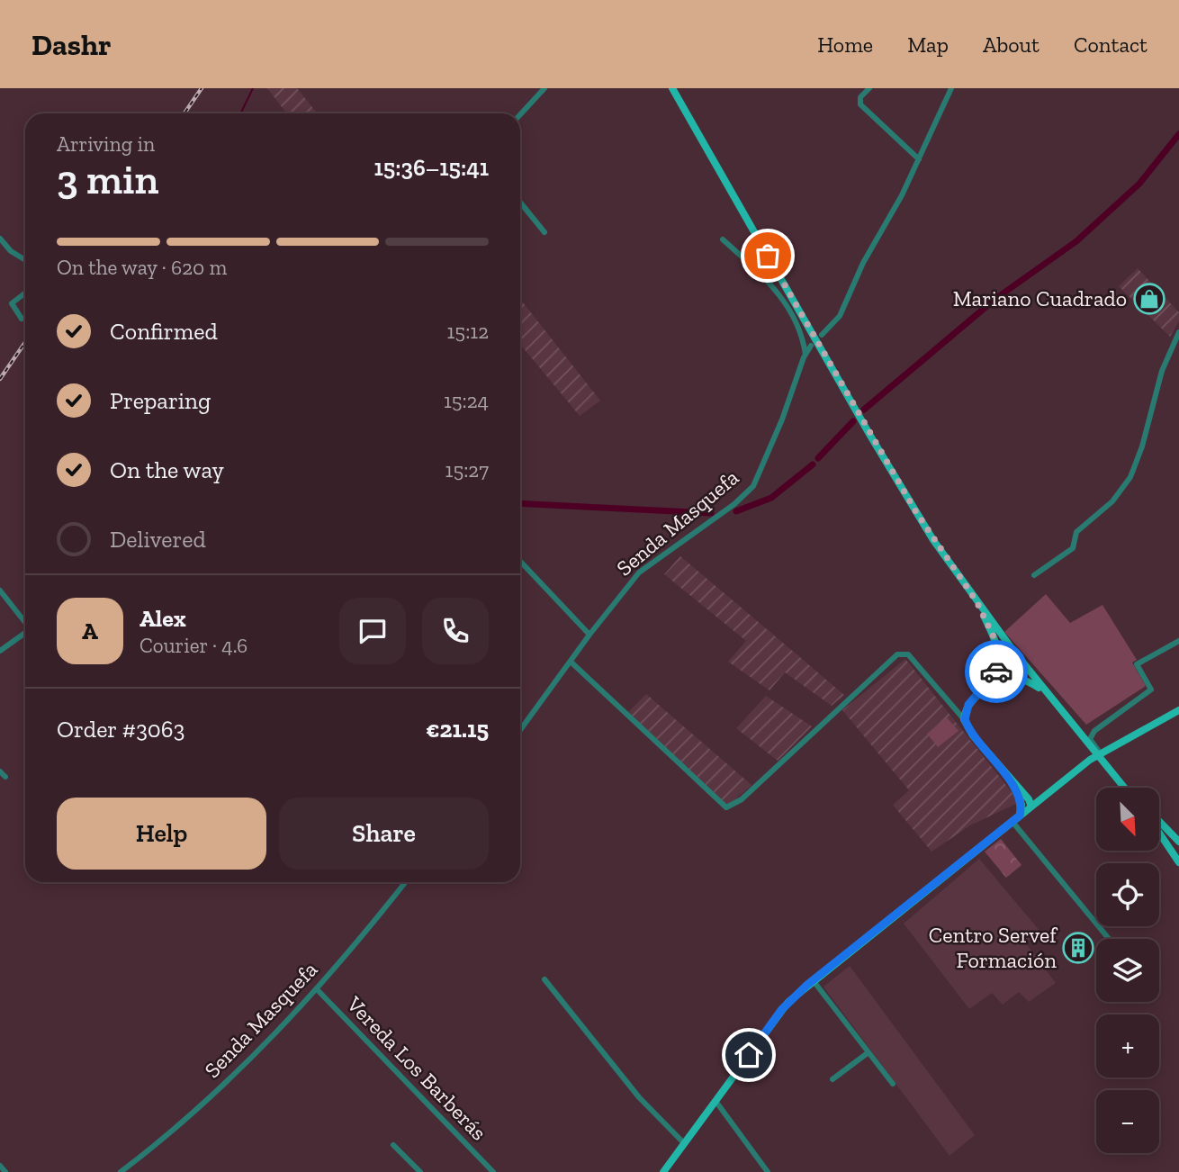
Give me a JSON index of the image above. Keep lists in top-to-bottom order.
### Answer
{
  "streets": {
    "street": ["Senda Masquefa", "Vereda Los Barberás"]
  },
  "crossings": [
    ["Senda Masquefa", "Vereda Los Barberás"]
  ],
  "places": {
    "shop": ["Mariano Cuadrado"],
    "building": ["Centro Servef Formación"]
  },
  "north": "bottom right",
  "page": {
    "header": "Dashr",
    "nav": [
      "Home",
      "Map",
      "About",
      "Contact"
    ],
    "heading": ["3 min", "Arriving in", "15:36–15:41"],
    "panel": [
      "Alex",
      "Courier · 4.6",
      "Order #3063",
      "€21.15"
    ],
    "bar": "On the way · 620 m",
    "list": [
      ["Confirmed", "15:12"],
      ["Preparing", "15:24"],
      ["On the way", "15:27"],
      "Delivered"
    ],
    "round": "A",
    "buttons": ["Help", "Share"],
    "map_buttons": ["+", "−"]
  }
}
